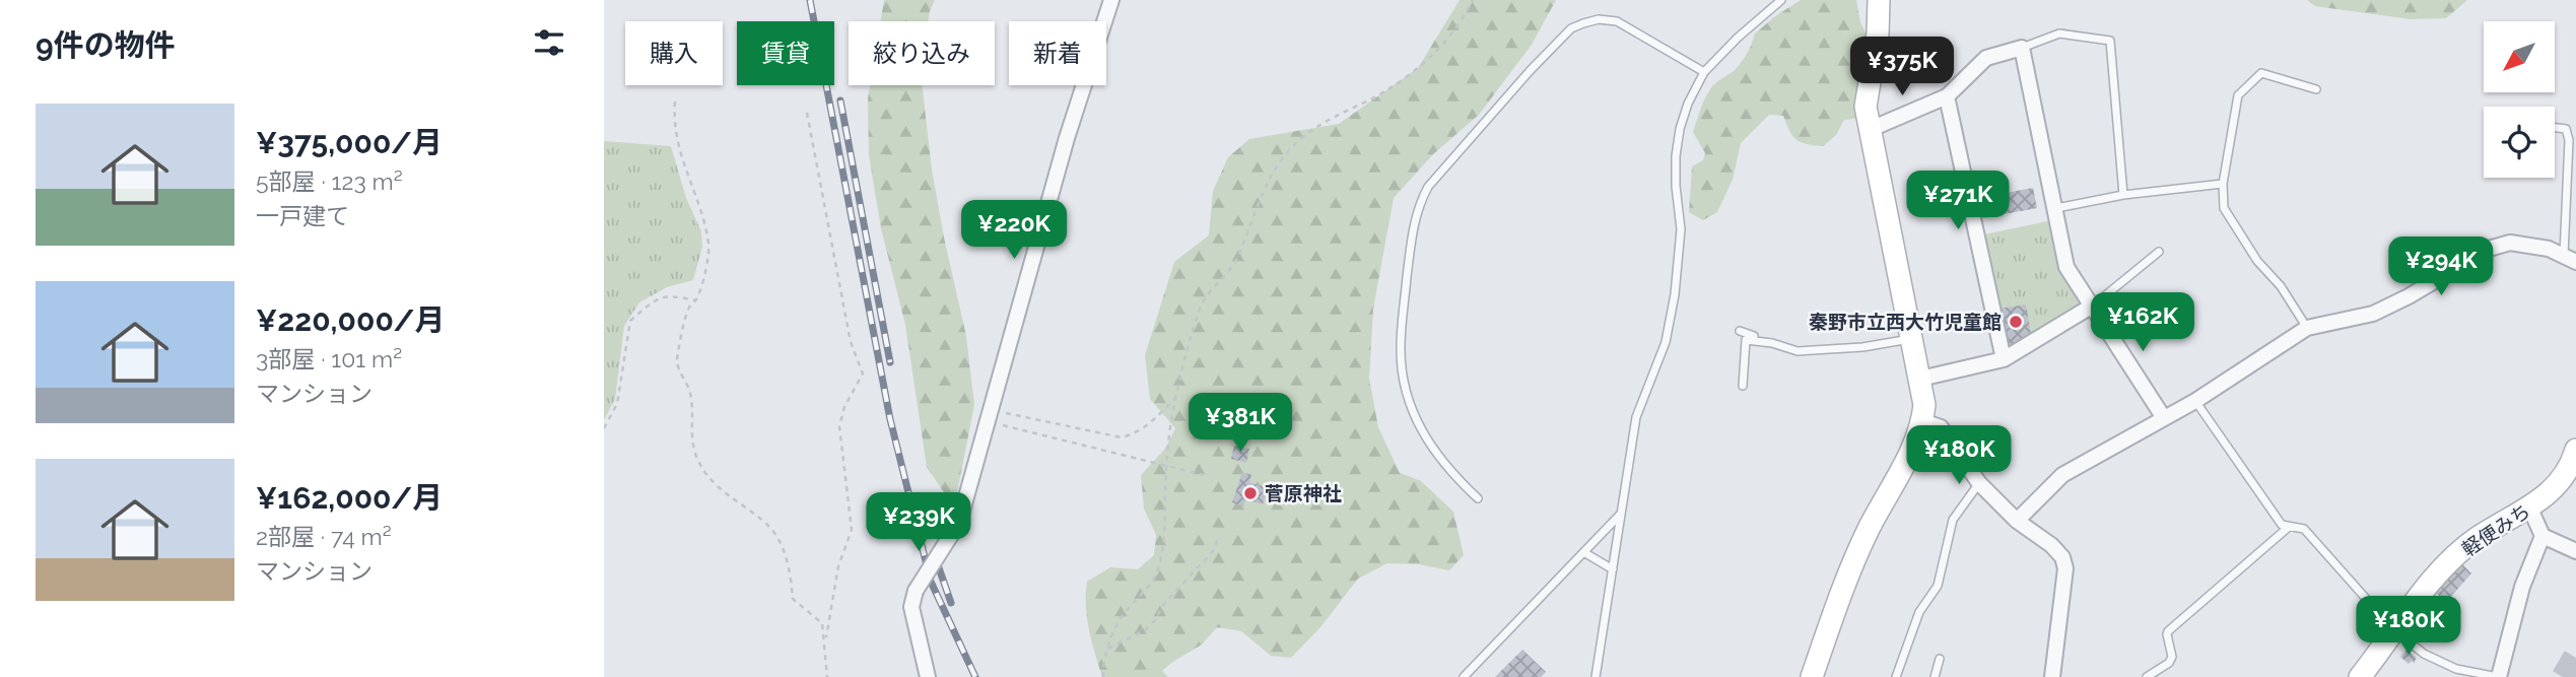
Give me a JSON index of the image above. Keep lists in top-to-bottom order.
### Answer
{
  "streets": {
    "street": ["軽便みち"]
  },
  "places": ["秦野市立西大竹児童館", "菅原神社"],
  "north": "bottom left",
  "page": {
    "heading": "9件の物件",
    "chip": [
      "購入",
      "賃貸",
      "絞り込み",
      "新着"
    ],
    "price": [
      "¥375K",
      "¥271K",
      "¥220K",
      "¥294K",
      "¥162K",
      "¥381K",
      "¥180K",
      "¥239K",
      "¥180K"
    ],
    "list": [
      {
        "name": "¥375,000/月",
        "note": "5部屋 · 123 m² · 一戸建て"
      },
      {
        "name": "¥220,000/月",
        "note": "3部屋 · 101 m² · マンション"
      },
      {
        "name": "¥162,000/月",
        "note": "2部屋 · 74 m² · マンション"
      }
    ]
  }
}
